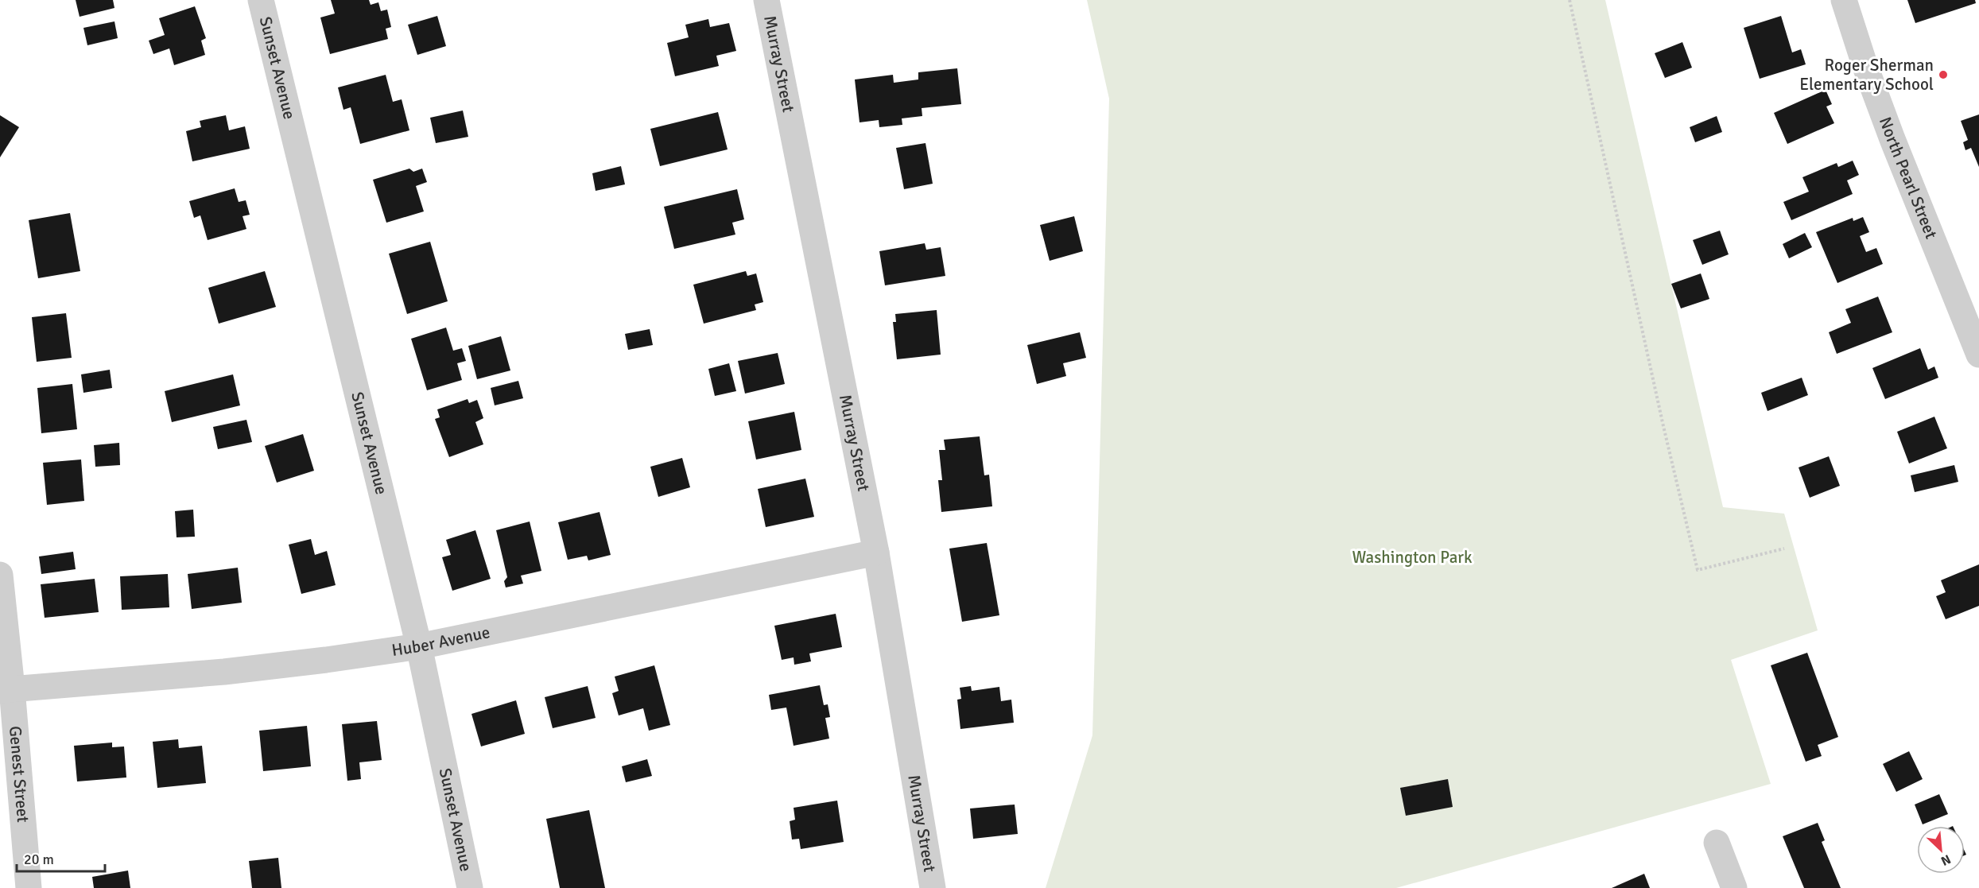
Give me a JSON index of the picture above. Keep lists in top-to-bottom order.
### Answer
{
  "streets": {
    "street": [
      "Murray Street",
      "Sunset Avenue",
      "North Pearl Street",
      "Huber Avenue",
      "Genest Street"
    ]
  },
  "crossings": [
    ["Murray Street", "Huber Avenue"],
    ["Sunset Avenue", "Huber Avenue"],
    ["Huber Avenue", "Genest Street"]
  ],
  "parks": ["Washington Park"],
  "places": ["Roger Sherman Elementary School"],
  "scale_bar": "20 m",
  "north": "bottom right"
}
